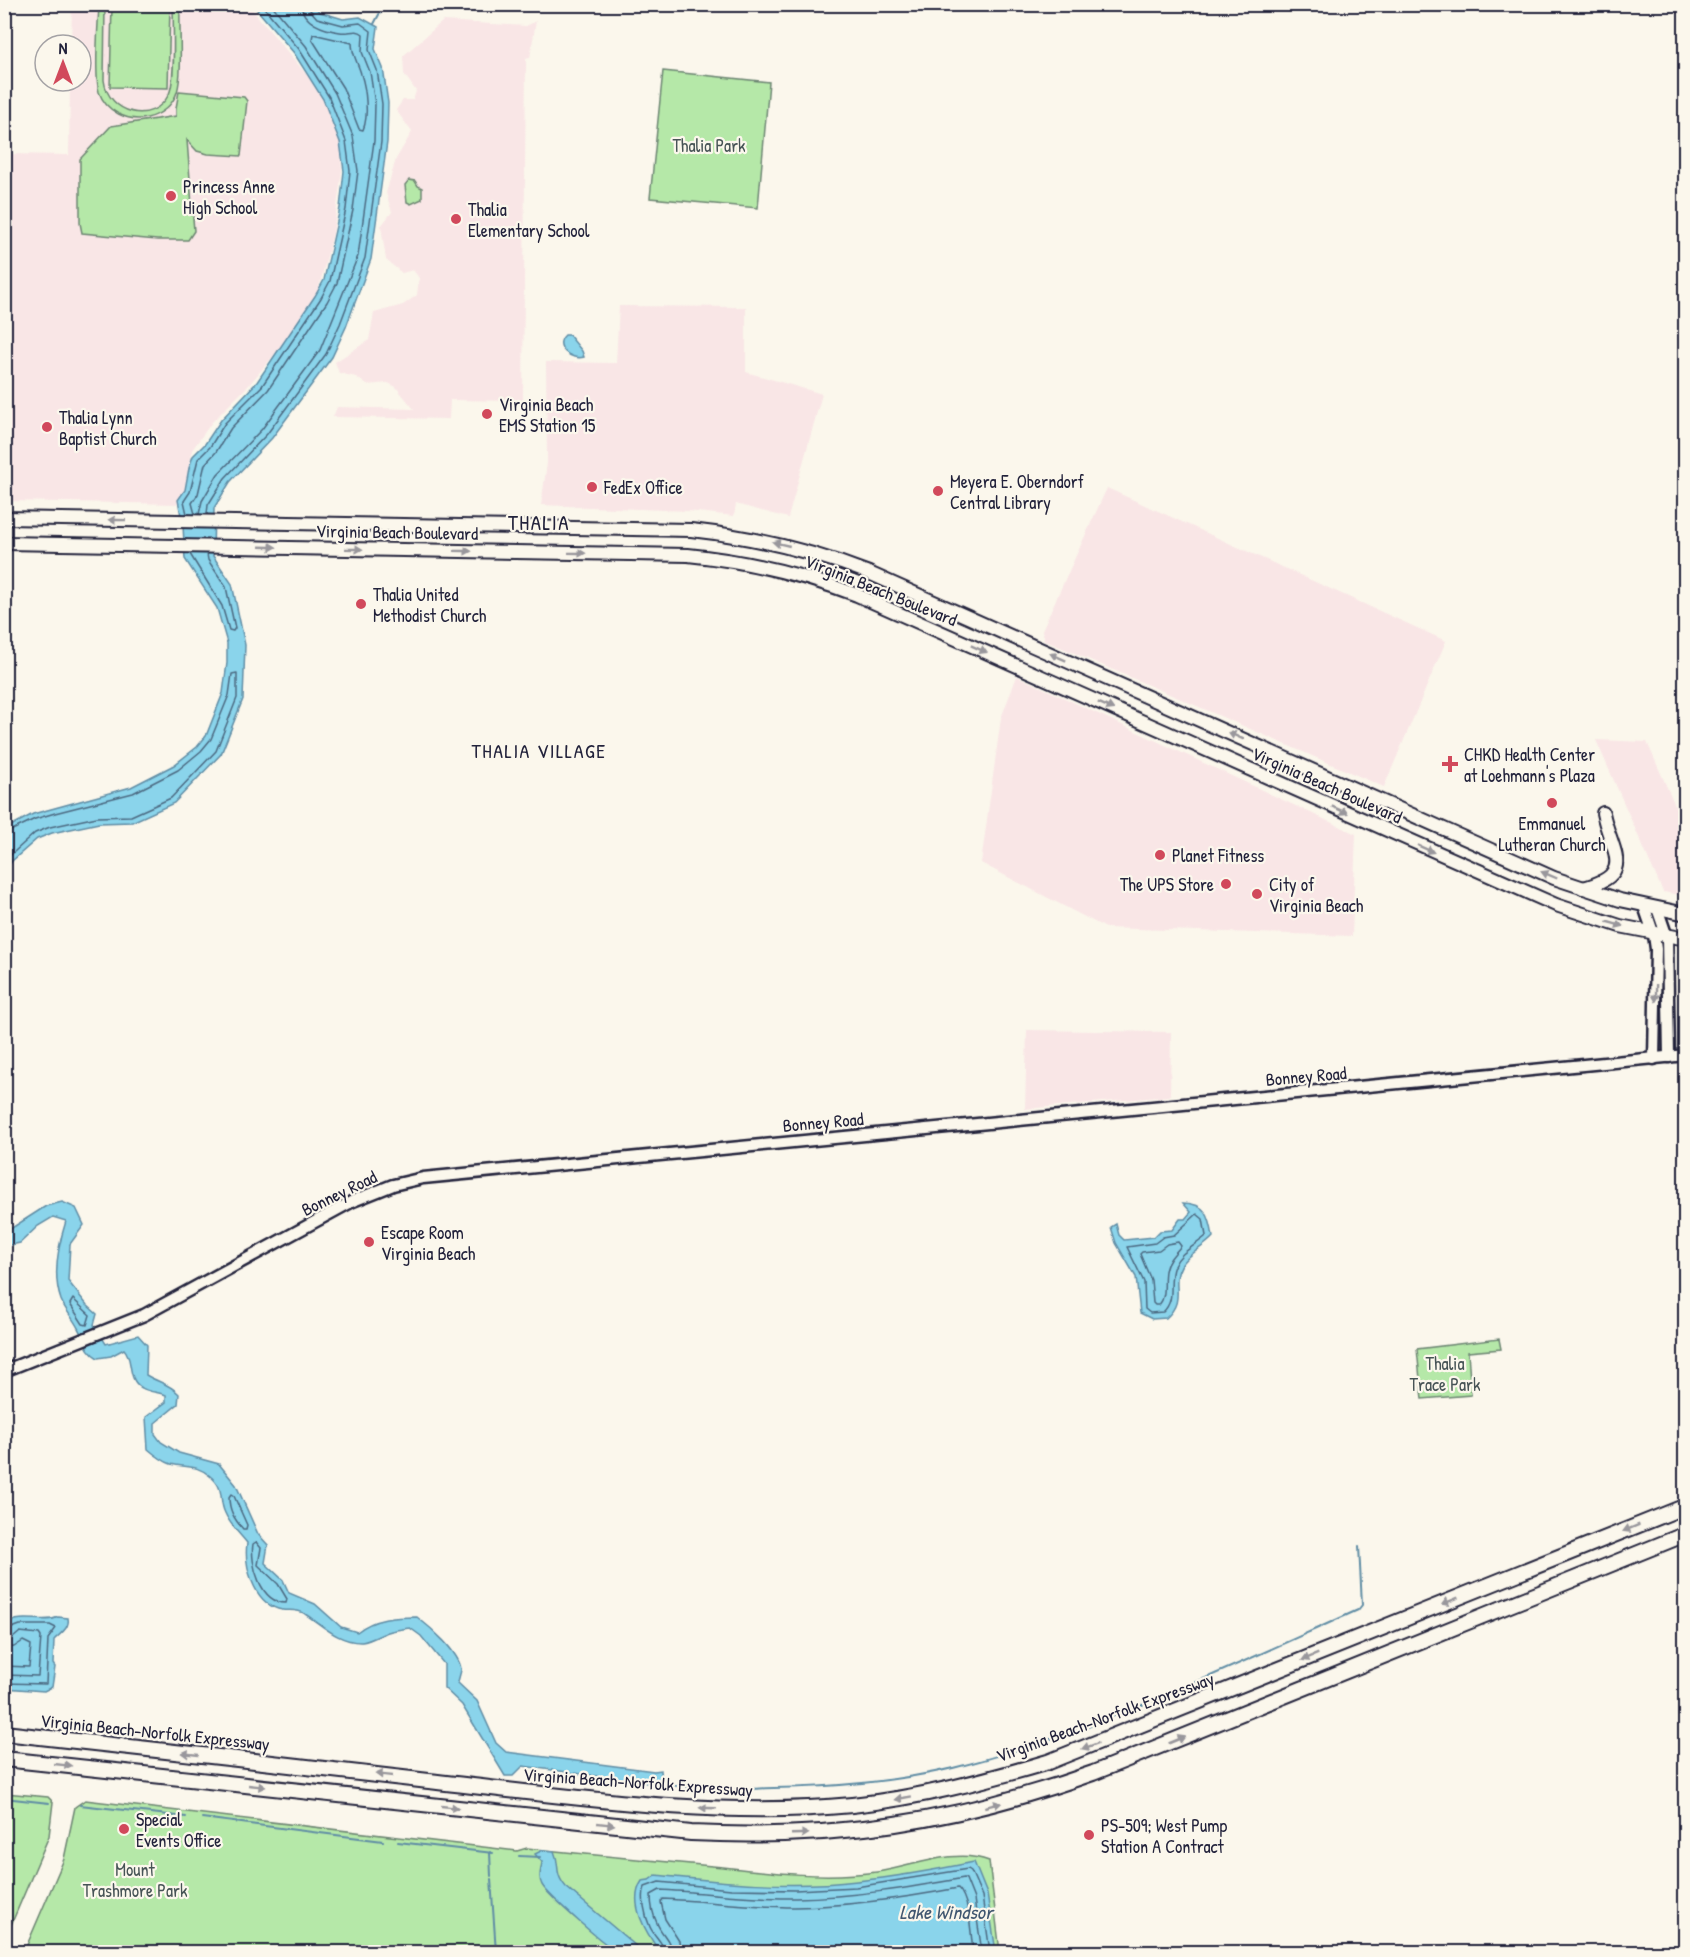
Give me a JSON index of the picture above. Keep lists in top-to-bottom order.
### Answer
{
  "streets": {
    "highway": ["Virginia Beach-Norfolk Expressway"],
    "main road": ["Virginia Beach Boulevard", "Bonney Road"]
  },
  "districts": ["THALIA", "THALIA VILLAGE"],
  "water": ["Lake Windsor"],
  "parks": ["Thalia Park", "Thalia Trace Park", "Mount Trashmore Park"],
  "places": {
    "other": [
      "Princess Anne High School",
      "Thalia Elementary School",
      "Virginia Beach EMS Station 15",
      "Thalia Lynn Baptist Church",
      "FedEx Office",
      "Meyera E. Oberndorf Central Library",
      "Thalia United Methodist Church",
      "Emmanuel Lutheran Church",
      "Planet Fitness",
      "The UPS Store",
      "City of Virginia Beach",
      "Escape Room Virginia Beach",
      "Special Events Office",
      "PS-509; West Pump Station A Contract"
    ],
    "health": ["CHKD Health Center at Loehmann's Plaza"]
  },
  "north": "top"
}
